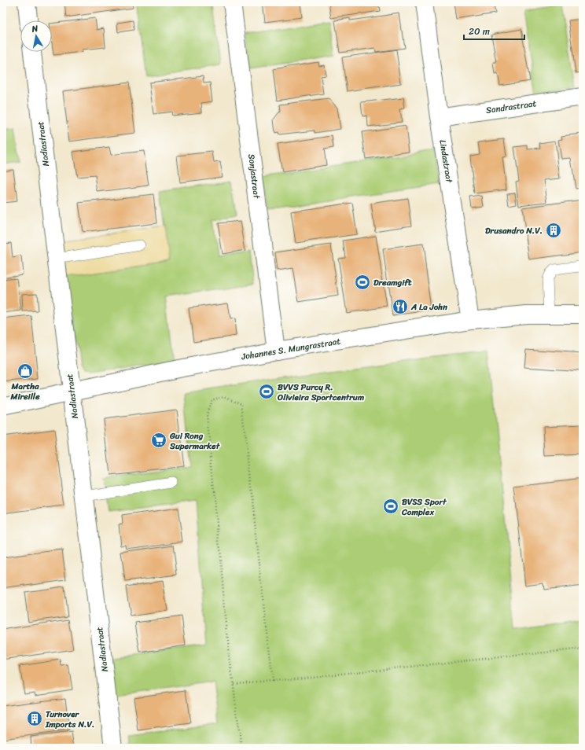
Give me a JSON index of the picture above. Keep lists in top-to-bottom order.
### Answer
{
  "streets": {
    "street": [
      "Sandrastraat",
      "Nadiastraat",
      "Lindastraat",
      "Sonjastraat",
      "Johannes S. Mungrastraat"
    ]
  },
  "crossings": [
    ["Sandrastraat", "Lindastraat"],
    ["Nadiastraat", "Johannes S. Mungrastraat"],
    ["Lindastraat", "Johannes S. Mungrastraat"],
    ["Sonjastraat", "Johannes S. Mungrastraat"]
  ],
  "places": {
    "building": ["Drusandro N.V.", "Turnover Imports N.V."],
    "sports": ["Dreamgift", "BVVS Purcy R. Olivieira Sportcentrum", "BVSS Sport Complex"],
    "restaurant": ["A La John"],
    "shop": ["Martha Mireille"],
    "supermarket": ["Gui Rong Supermarket"]
  },
  "scale_bar": "20 m",
  "north": "top"
}
